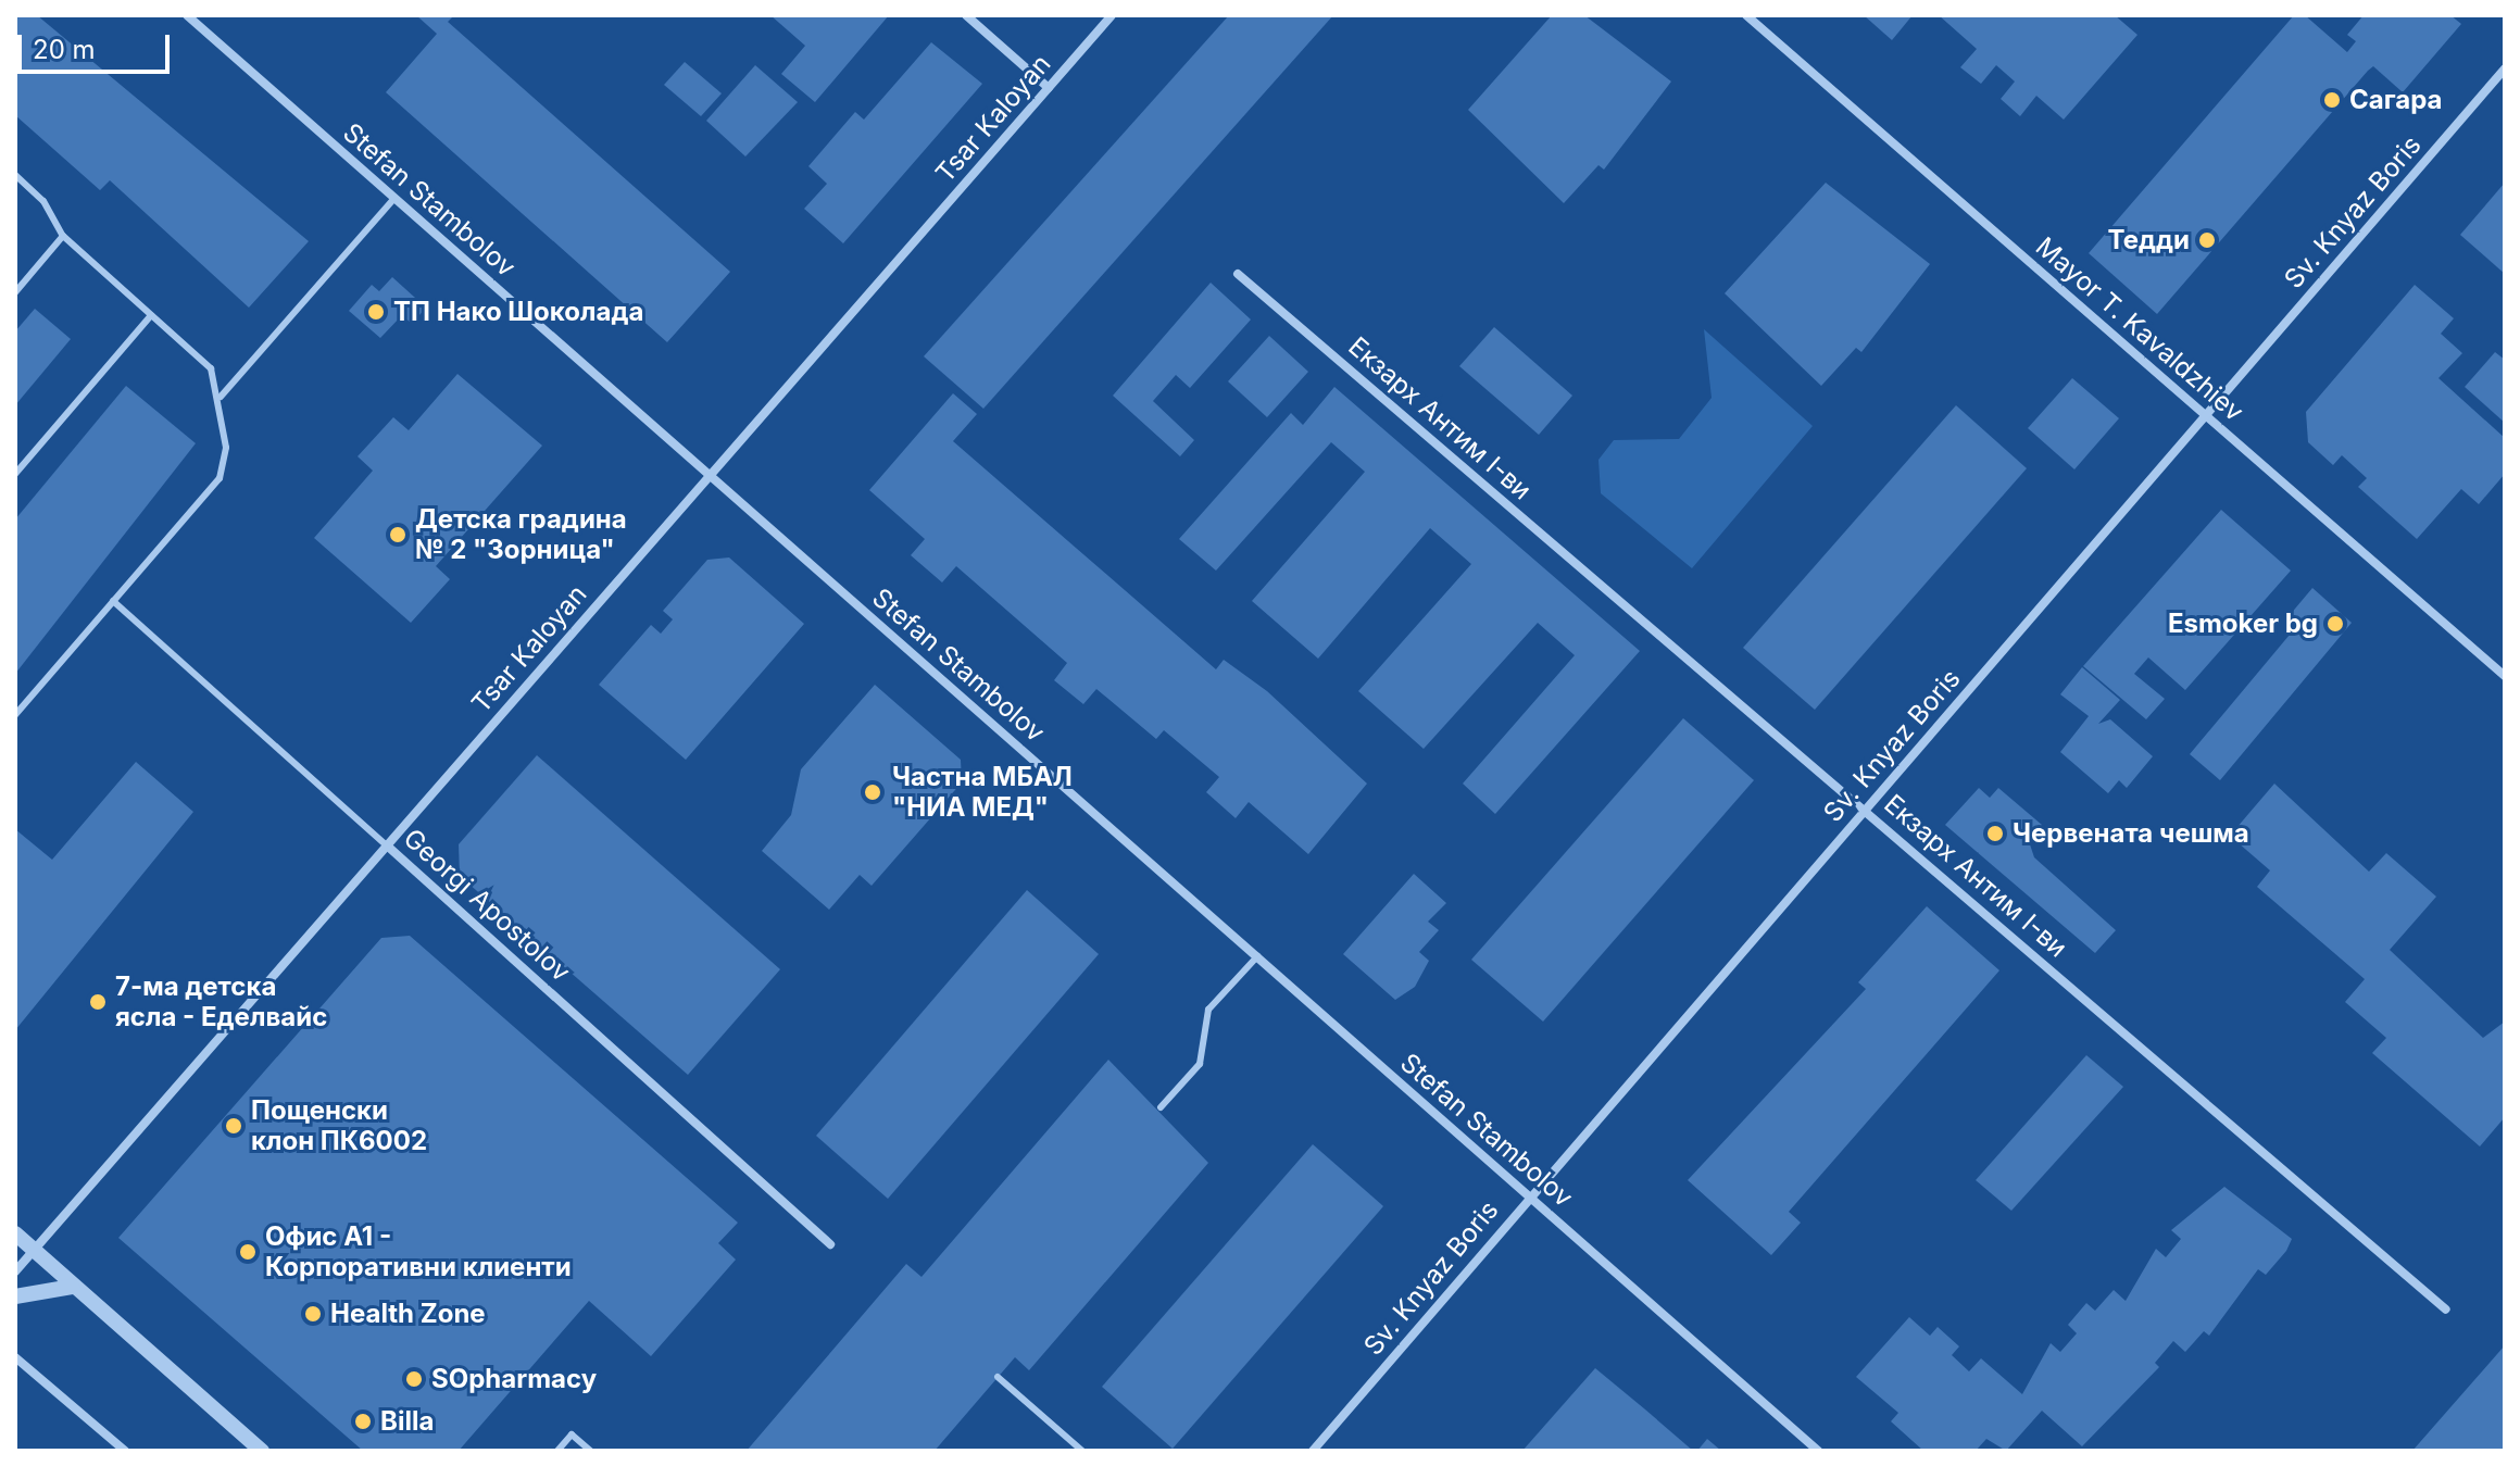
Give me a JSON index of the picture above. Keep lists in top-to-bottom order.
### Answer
{
  "streets": {
    "street": [
      "Tsar Kaloyan",
      "Stefan Stambolov",
      "Sv. Knyaz Boris",
      "Mayor T. Kavaldzhiev",
      "Екзарх Антим I-ви",
      "Georgi Apostolov"
    ]
  },
  "crossings": [
    ["Tsar Kaloyan", "Stefan Stambolov"],
    ["Tsar Kaloyan", "Georgi Apostolov"],
    ["Stefan Stambolov", "Sv. Knyaz Boris"],
    ["Sv. Knyaz Boris", "Mayor T. Kavaldzhiev"],
    ["Sv. Knyaz Boris", "Екзарх Антим I-ви"]
  ],
  "places": [
    "Сагара",
    "Тедди",
    "ТП Нако Шоколада",
    "Детска градина № 2 \"Зорница\"",
    "Esmoker bg",
    "Частна МБАЛ \"НИА МЕД\"",
    "Червената чешма",
    "7-ма детска ясла - Еделвайс",
    "Пощенски клон ПК6002",
    "Офис А1 - Корпоративни клиенти",
    "Health Zone",
    "SOpharmacy",
    "Billa"
  ],
  "scale_bar": "20 m"
}
